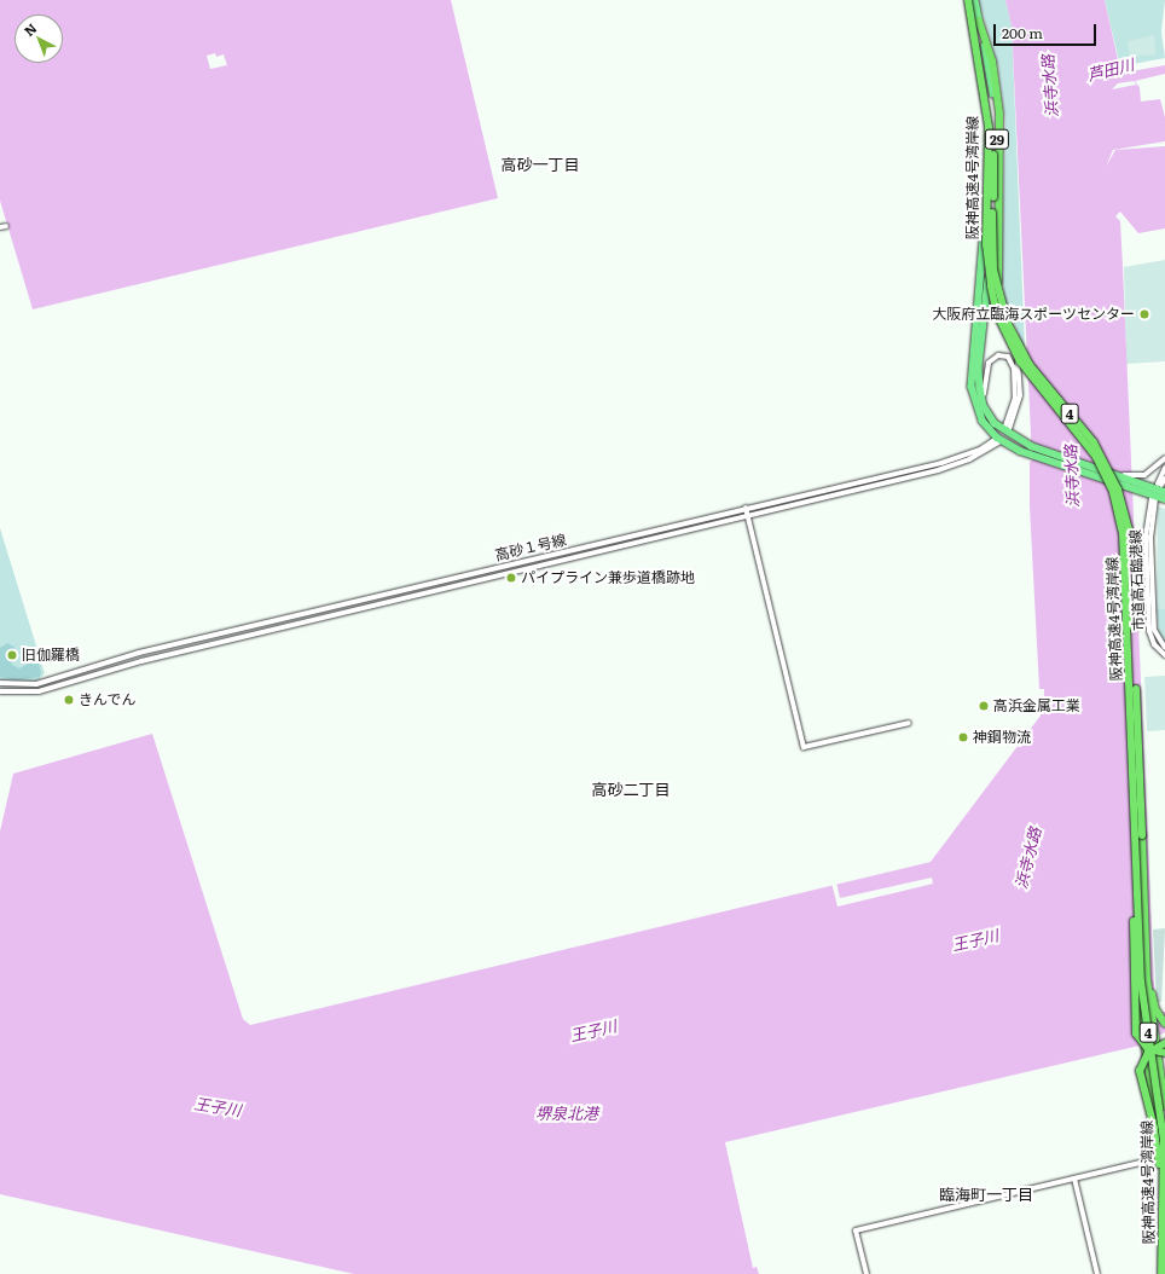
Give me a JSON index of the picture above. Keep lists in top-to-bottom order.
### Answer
{
  "streets": {
    "highway": ["阪神高速4号湾岸線", "4"],
    "main road": ["29"],
    "street": ["高砂１号線", "市道高石臨港線"]
  },
  "crossings": [
    ["29", "阪神高速4号湾岸線"],
    ["29", "4"],
    ["阪神高速4号湾岸線", "4"]
  ],
  "districts": ["高砂一丁目", "高砂二丁目", "臨海町一丁目"],
  "water": [
    "芦田川",
    "浜寺水路",
    "王子川",
    "堺泉北港"
  ],
  "places": [
    "大阪府立臨海スポーツセンター",
    "パイプライン兼歩道橋跡地",
    "旧伽羅橋",
    "きんでん",
    "高浜金属工業",
    "神鋼物流"
  ],
  "scale_bar": "200 m",
  "north": "top left"
}
